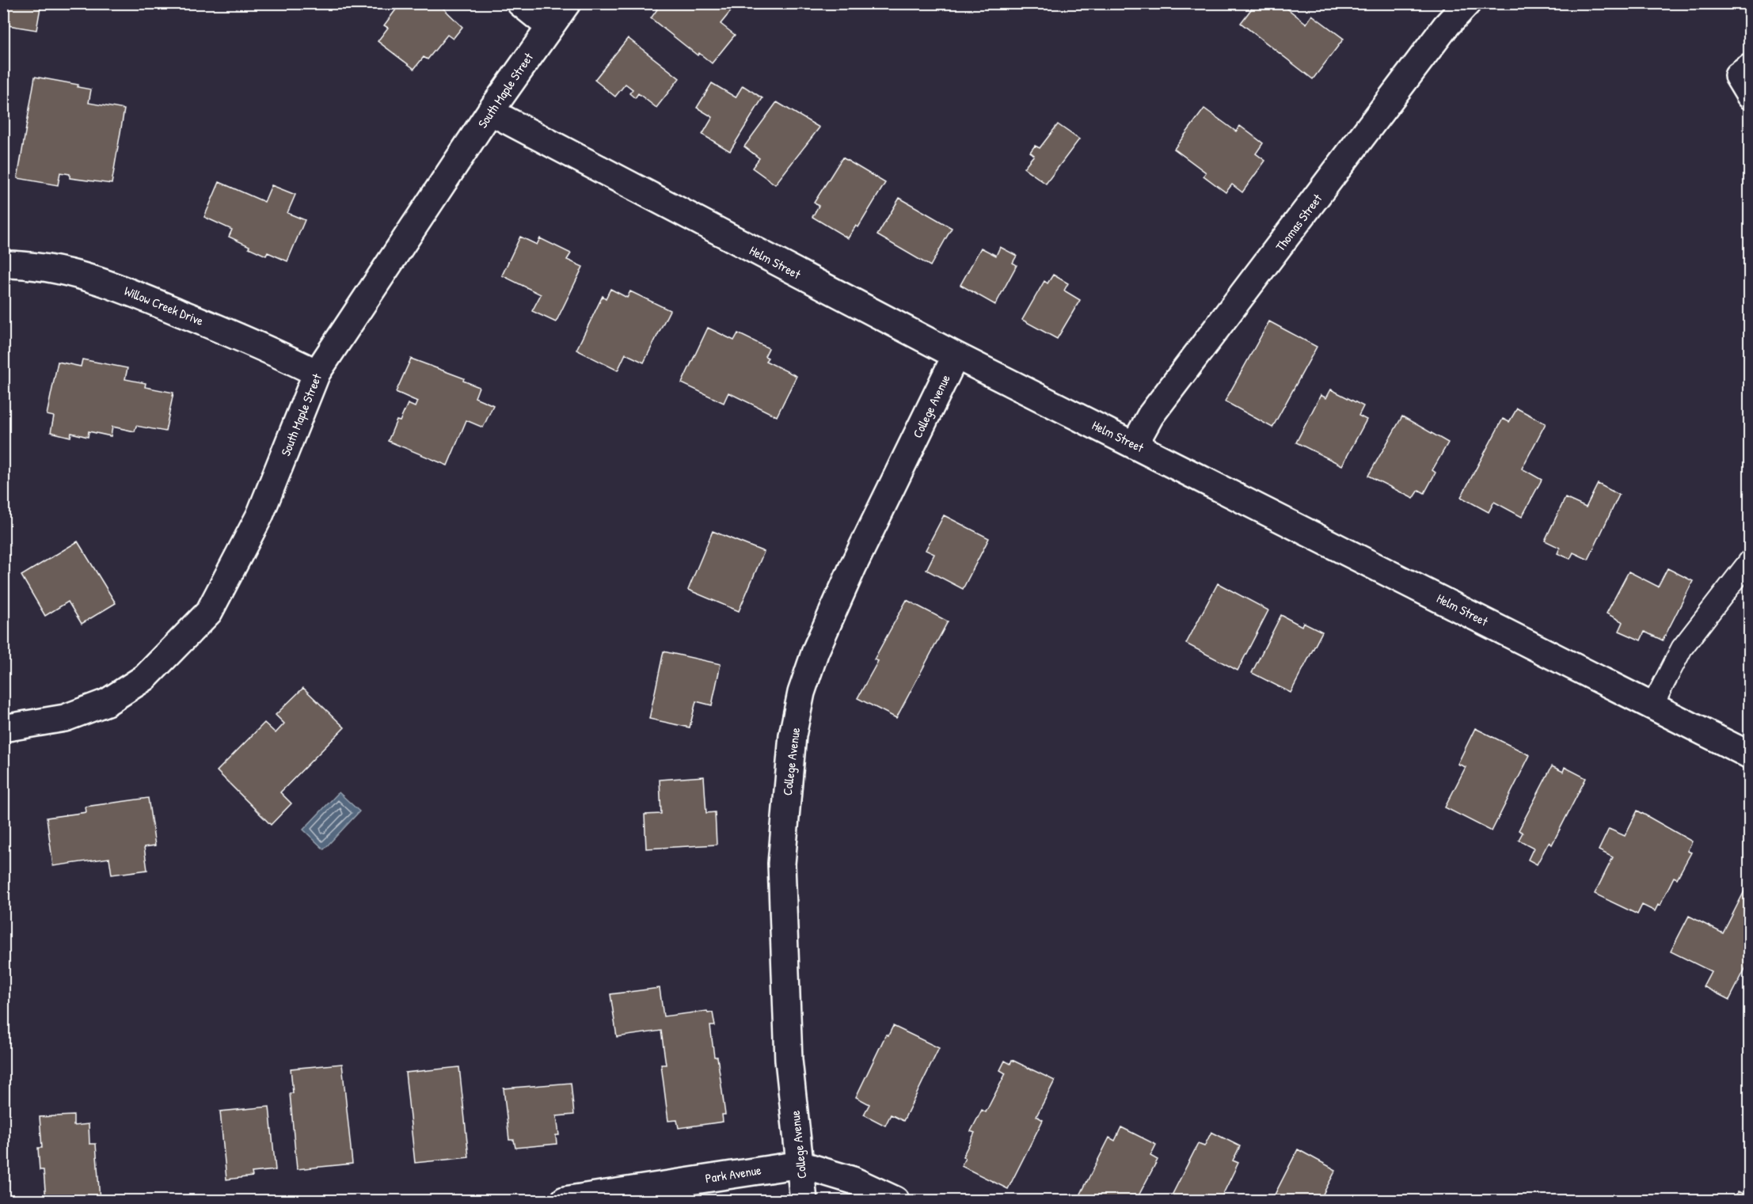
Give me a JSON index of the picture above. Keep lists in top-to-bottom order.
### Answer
{
  "streets": {
    "street": [
      "South Maple Street",
      "Thomas Street",
      "Helm Street",
      "Willow Creek Drive",
      "College Avenue",
      "Park Avenue"
    ]
  },
  "crossings": [
    ["South Maple Street", "Helm Street"],
    ["South Maple Street", "Willow Creek Drive"],
    ["Thomas Street", "Helm Street"],
    ["Helm Street", "College Avenue"],
    ["College Avenue", "Park Avenue"]
  ]
}
